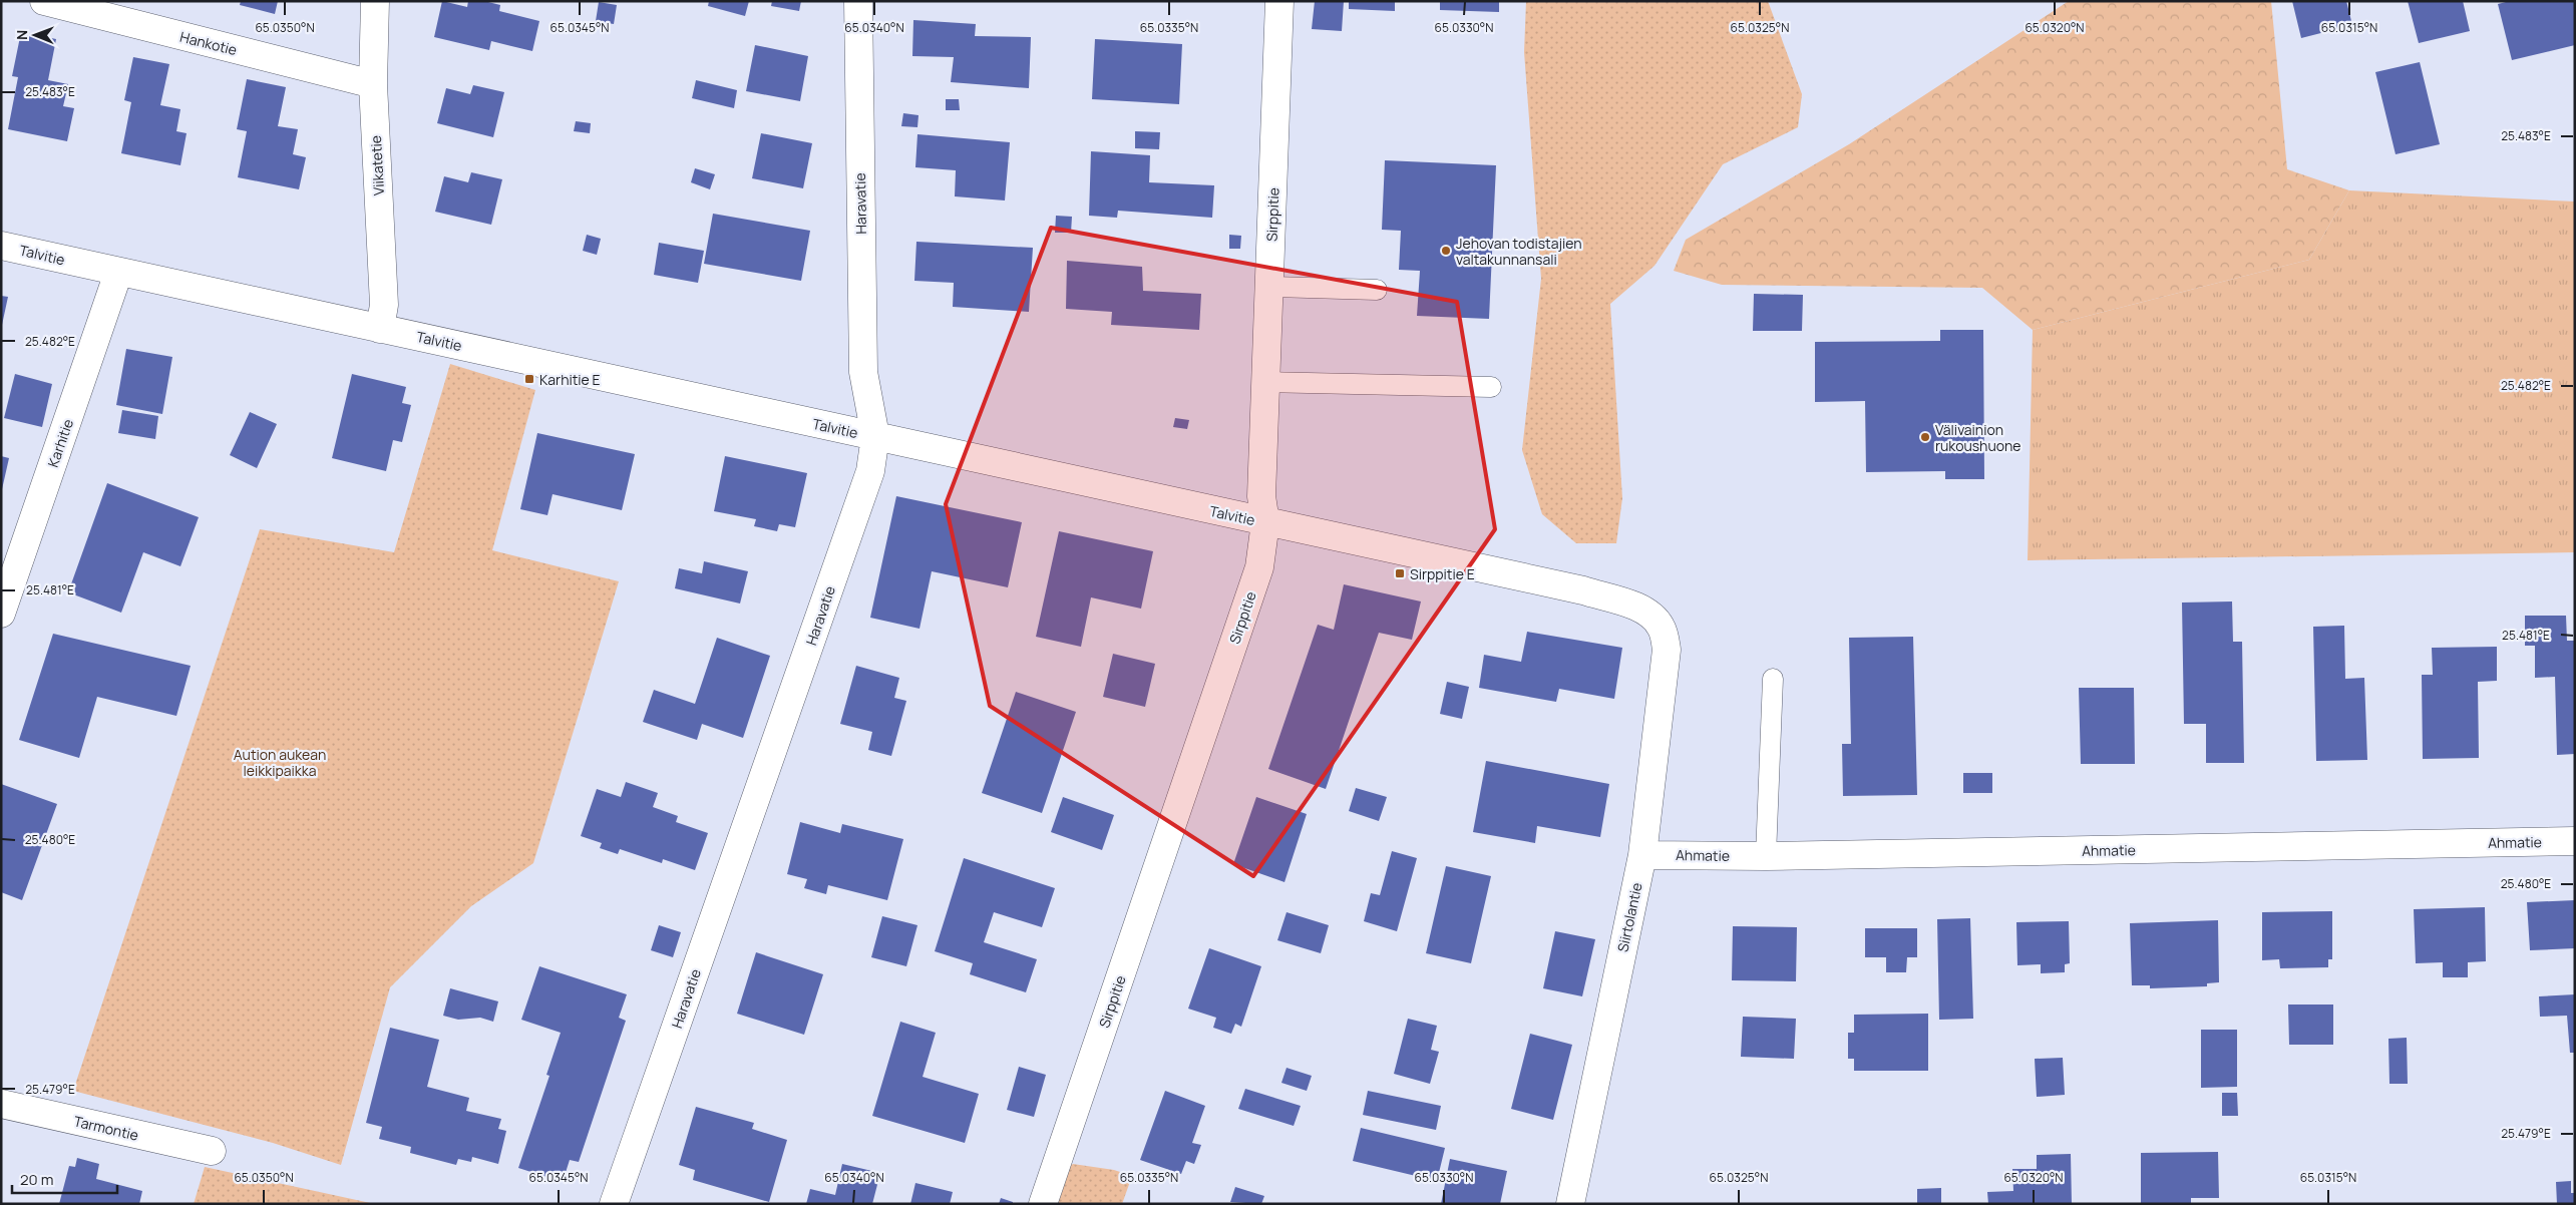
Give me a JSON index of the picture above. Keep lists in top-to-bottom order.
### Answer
{
  "streets": {
    "street": [
      "Hankotie",
      "Viikatetie",
      "Haravatie",
      "Sirppitie",
      "Talvitie",
      "Karhitie",
      "Ahmatie",
      "Siirtolantie",
      "Tarmontie"
    ]
  },
  "crossings": [
    ["Hankotie", "Viikatetie"],
    ["Viikatetie", "Talvitie"],
    ["Haravatie", "Talvitie"],
    ["Sirppitie", "Talvitie"],
    ["Talvitie", "Karhitie"],
    ["Talvitie", "Siirtolantie"],
    ["Ahmatie", "Siirtolantie"]
  ],
  "parks": ["Aution aukean leikkipaikka"],
  "places": {
    "other": ["Jehovan todistajien valtakunnansali", "Välivainion rukoushuone"],
    "transit": ["Karhitie E", "Sirppitie E"]
  },
  "scale_bar": "20 m",
  "north": "left",
  "coordinates": [
    "65.0350°N",
    "65.0345°N",
    "65.0340°N",
    "65.0335°N",
    "65.0330°N",
    "65.0325°N",
    "65.0320°N",
    "65.0315°N",
    "25.483°E",
    "25.482°E",
    "25.481°E",
    "25.480°E",
    "25.479°E"
  ]
}
